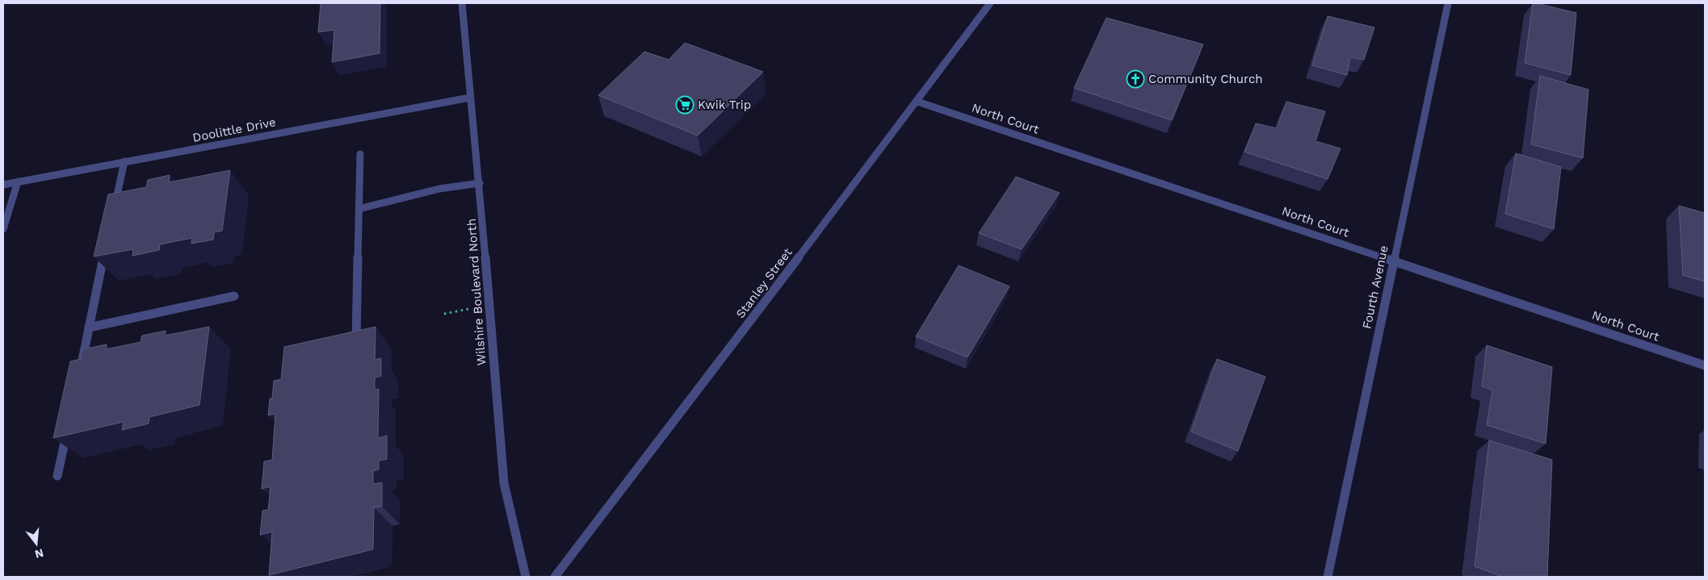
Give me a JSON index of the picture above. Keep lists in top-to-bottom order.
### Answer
{
  "streets": {
    "street": [
      "North Court",
      "Doolittle Drive",
      "Stanley Street",
      "Fourth Avenue",
      "Wilshire Boulevard North"
    ]
  },
  "crossings": [
    ["North Court", "Stanley Street"],
    ["North Court", "Fourth Avenue"],
    ["Doolittle Drive", "Wilshire Boulevard North"]
  ],
  "places": {
    "church": ["Community Church"],
    "supermarket": ["Kwik Trip"]
  },
  "north": "bottom"
}
